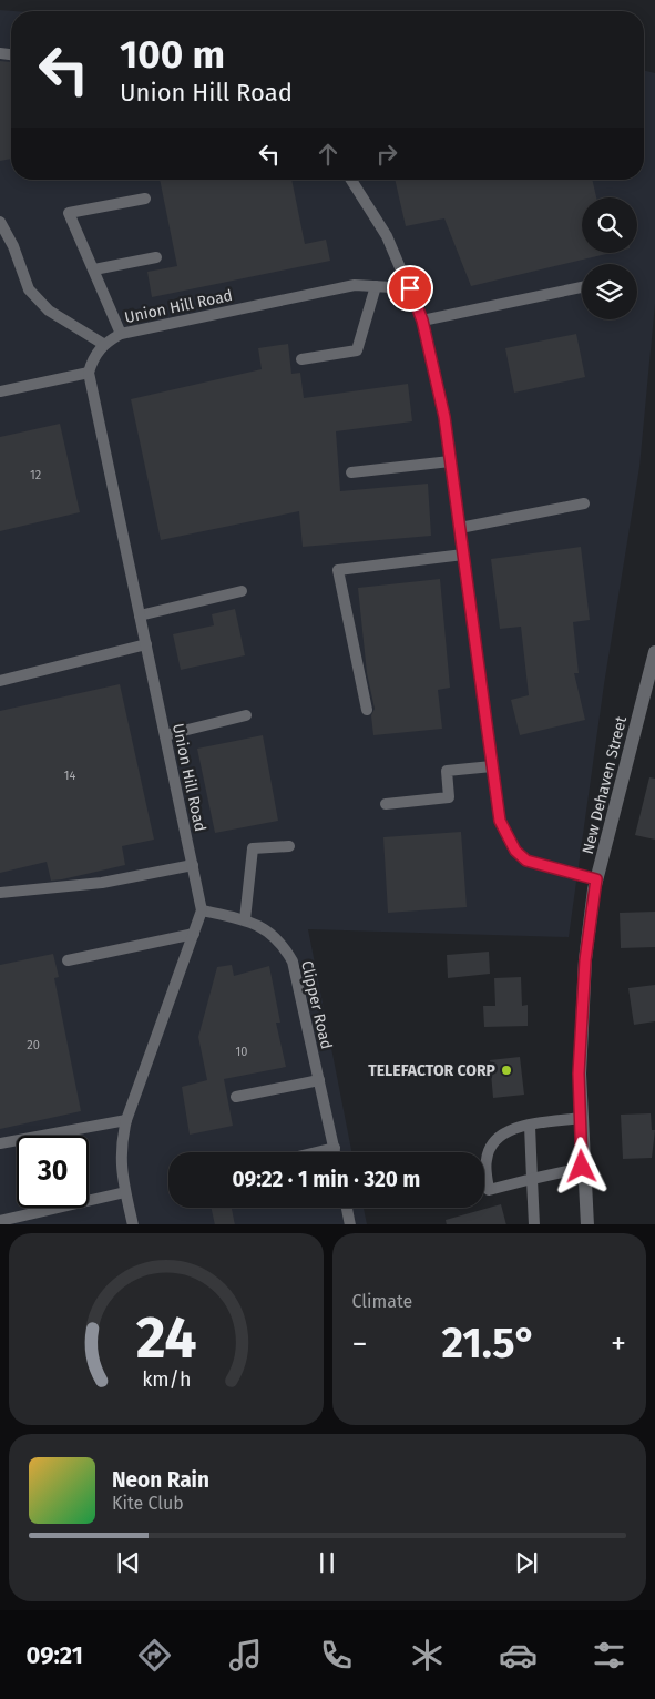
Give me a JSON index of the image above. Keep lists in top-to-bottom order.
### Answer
{
  "streets": {
    "street": ["New Dehaven Street"],
    "lane": ["Union Hill Road", "Clipper Road"]
  },
  "crossings": [
    ["Union Hill Road", "Clipper Road"]
  ],
  "places": ["TELEFACTOR CORP"],
  "house_numbers": [
    "12",
    "14",
    "20",
    "10"
  ],
  "page": {
    "turn": ["100 m", "Union Hill Road"],
    "limit": "30",
    "trip": "09:22 · 1 min · 320 m",
    "tile": "Climate",
    "heat": ["−", "21.5°", "+"],
    "song": ["Neon Rain", "Kite Club"],
    "tabs": "09:21",
    "gauge": ["24", "km/h"]
  }
}
